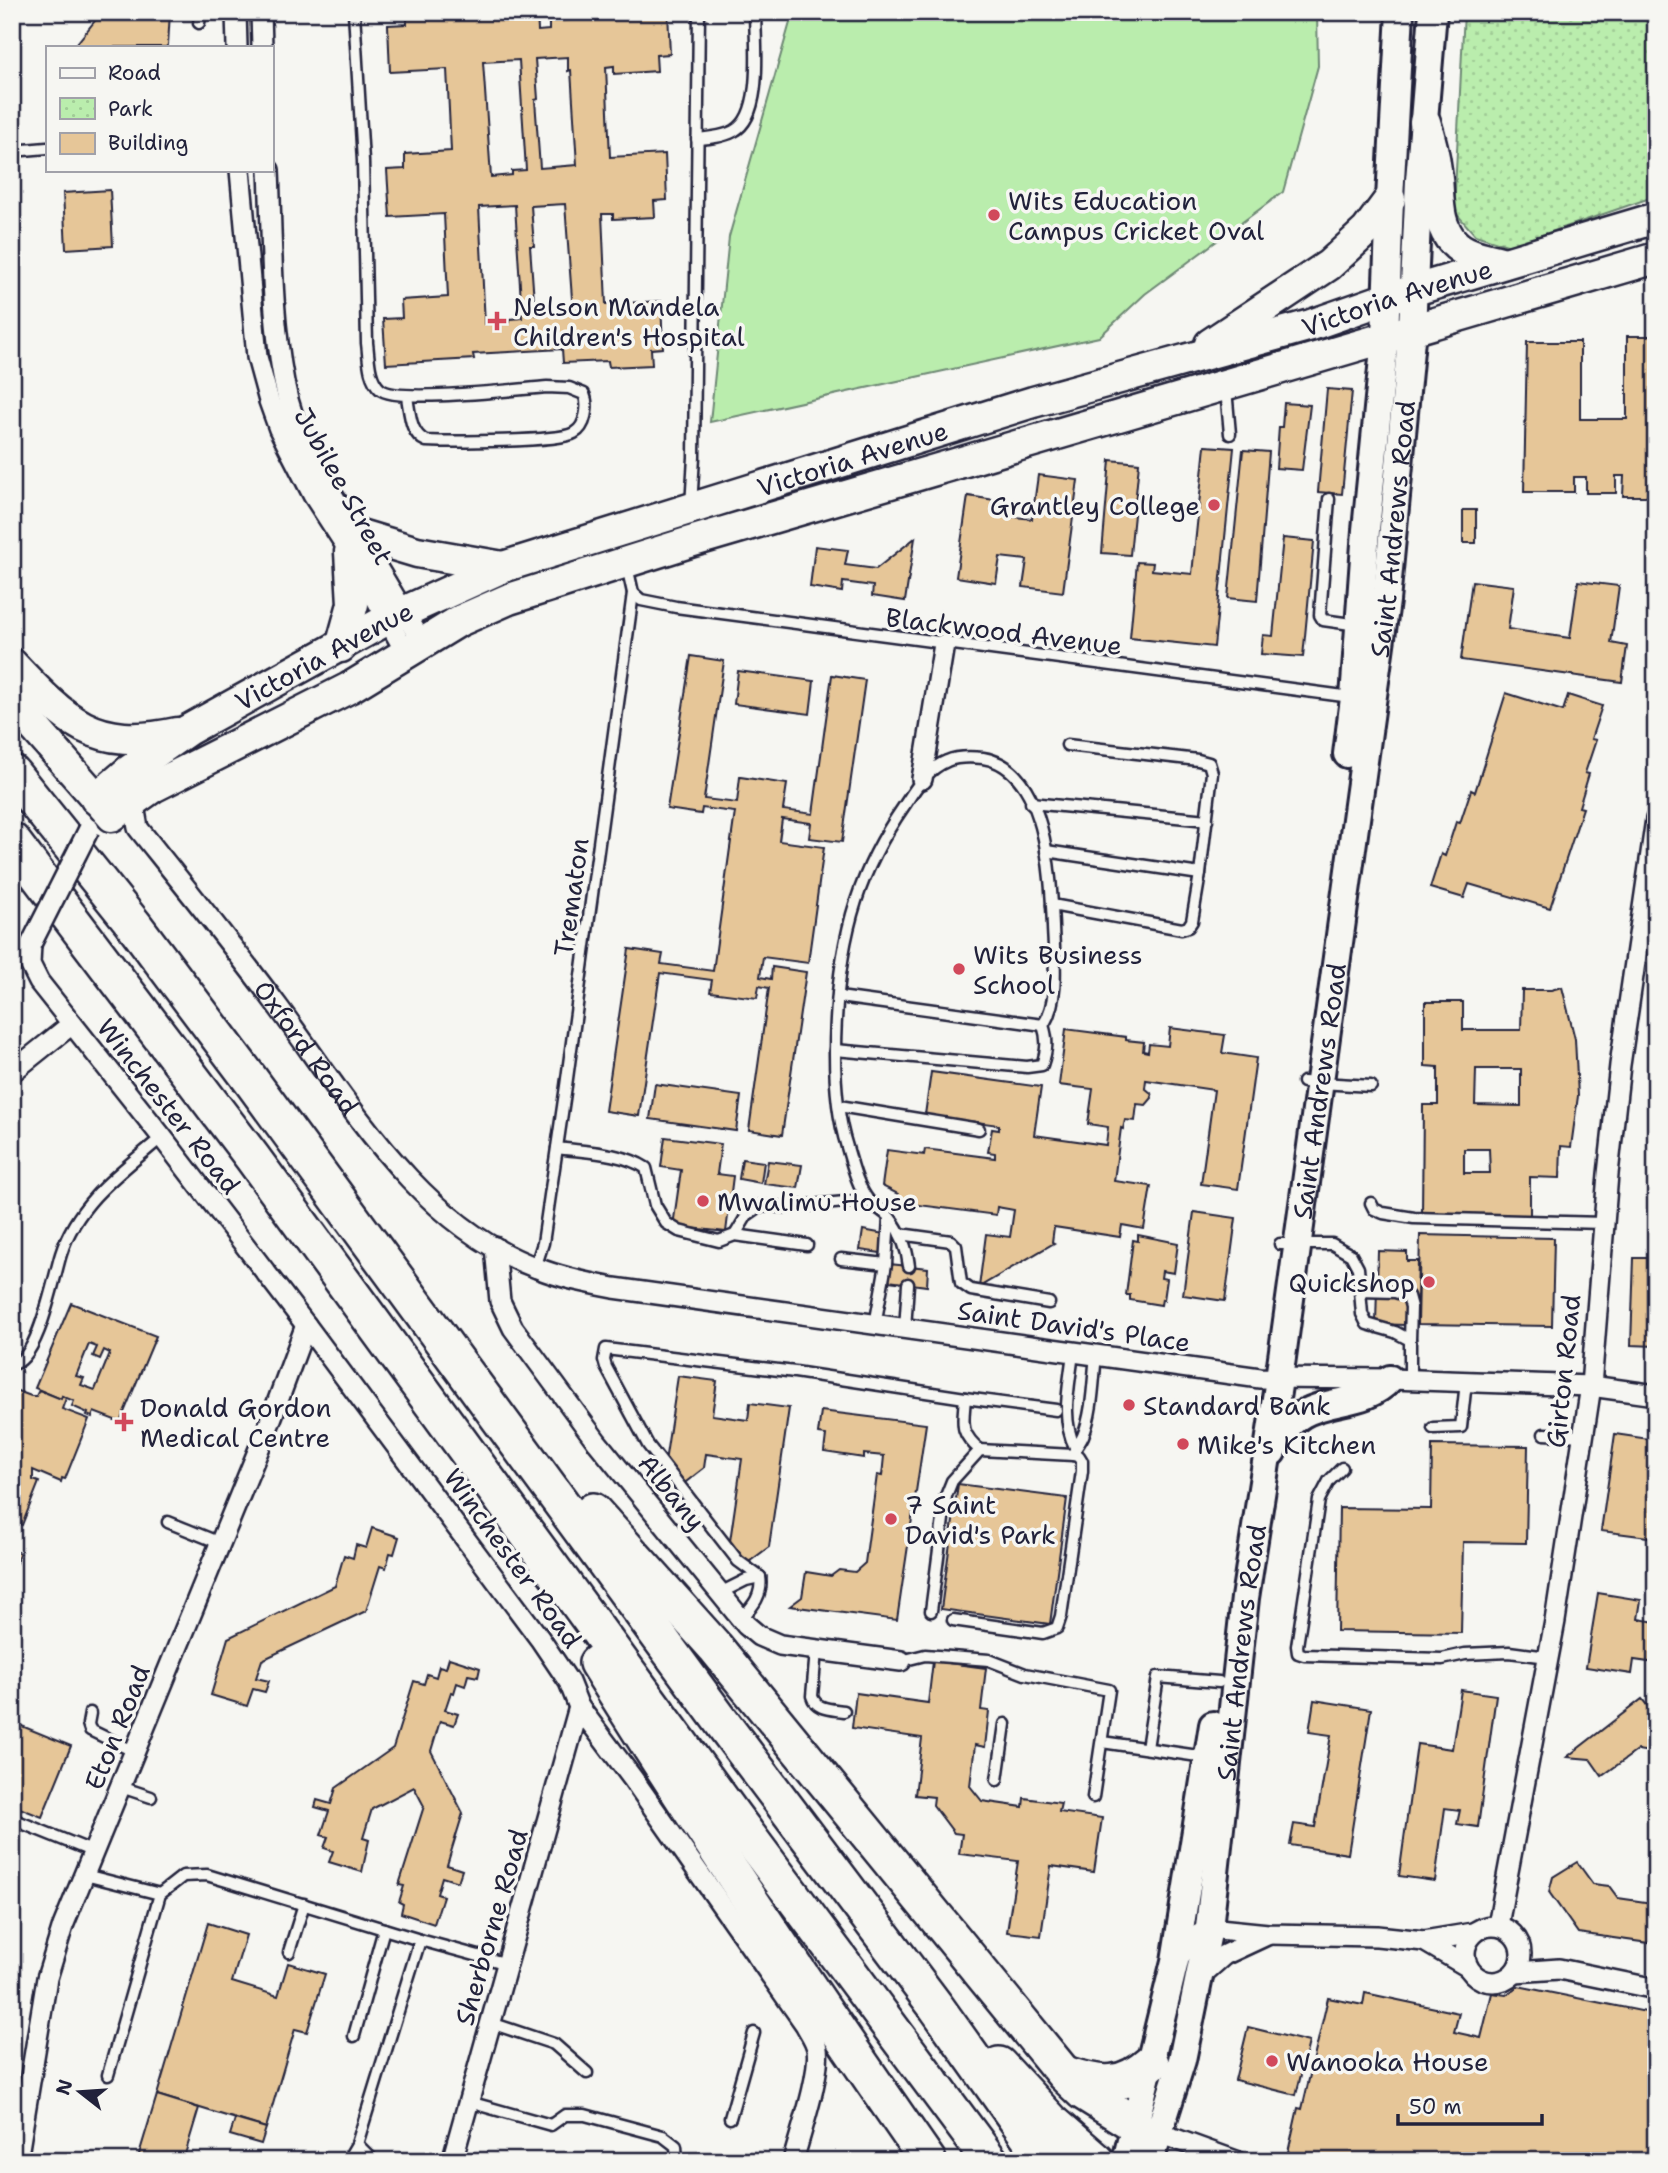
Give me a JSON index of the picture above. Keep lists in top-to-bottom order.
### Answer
{
  "streets": {
    "main road": ["Victoria Avenue", "Saint Andrews Road", "Oxford Road"],
    "street": [
      "Jubilee Street",
      "Winchester Road",
      "Saint David's Place",
      "Girton Road",
      "Albany",
      "Eton Road",
      "Sherborne Road"
    ],
    "lane": ["Blackwood Avenue", "Trematon"]
  },
  "crossings": [
    ["Victoria Avenue", "Jubilee Street"],
    ["Victoria Avenue", "Saint Andrews Road"],
    ["Victoria Avenue", "Trematon"],
    ["Victoria Avenue", "Oxford Road"],
    ["Victoria Avenue", "Winchester Road"],
    ["Saint Andrews Road", "Blackwood Avenue"],
    ["Saint Andrews Road", "Saint David's Place"],
    ["Blackwood Avenue", "Trematon"],
    ["Trematon", "Saint David's Place"],
    ["Oxford Road", "Winchester Road"],
    ["Oxford Road", "Saint David's Place"],
    ["Oxford Road", "Albany"],
    ["Winchester Road", "Eton Road"],
    ["Winchester Road", "Sherborne Road"],
    ["Saint David's Place", "Girton Road"],
    ["Saint David's Place", "Albany"]
  ],
  "places": {
    "other": [
      "Wits Education Campus Cricket Oval",
      "Grantley College",
      "Wits Business School",
      "Mwalimu House",
      "Quickshop",
      "Standard Bank",
      "Mike's Kitchen",
      "7 Saint David's Park",
      "Wanooka House"
    ],
    "health": ["Nelson Mandela Children's Hospital", "Donald Gordon Medical Centre"]
  },
  "legend": ["Road", "Park", "Building"],
  "scale_bar": "50 m",
  "north": "left"
}
